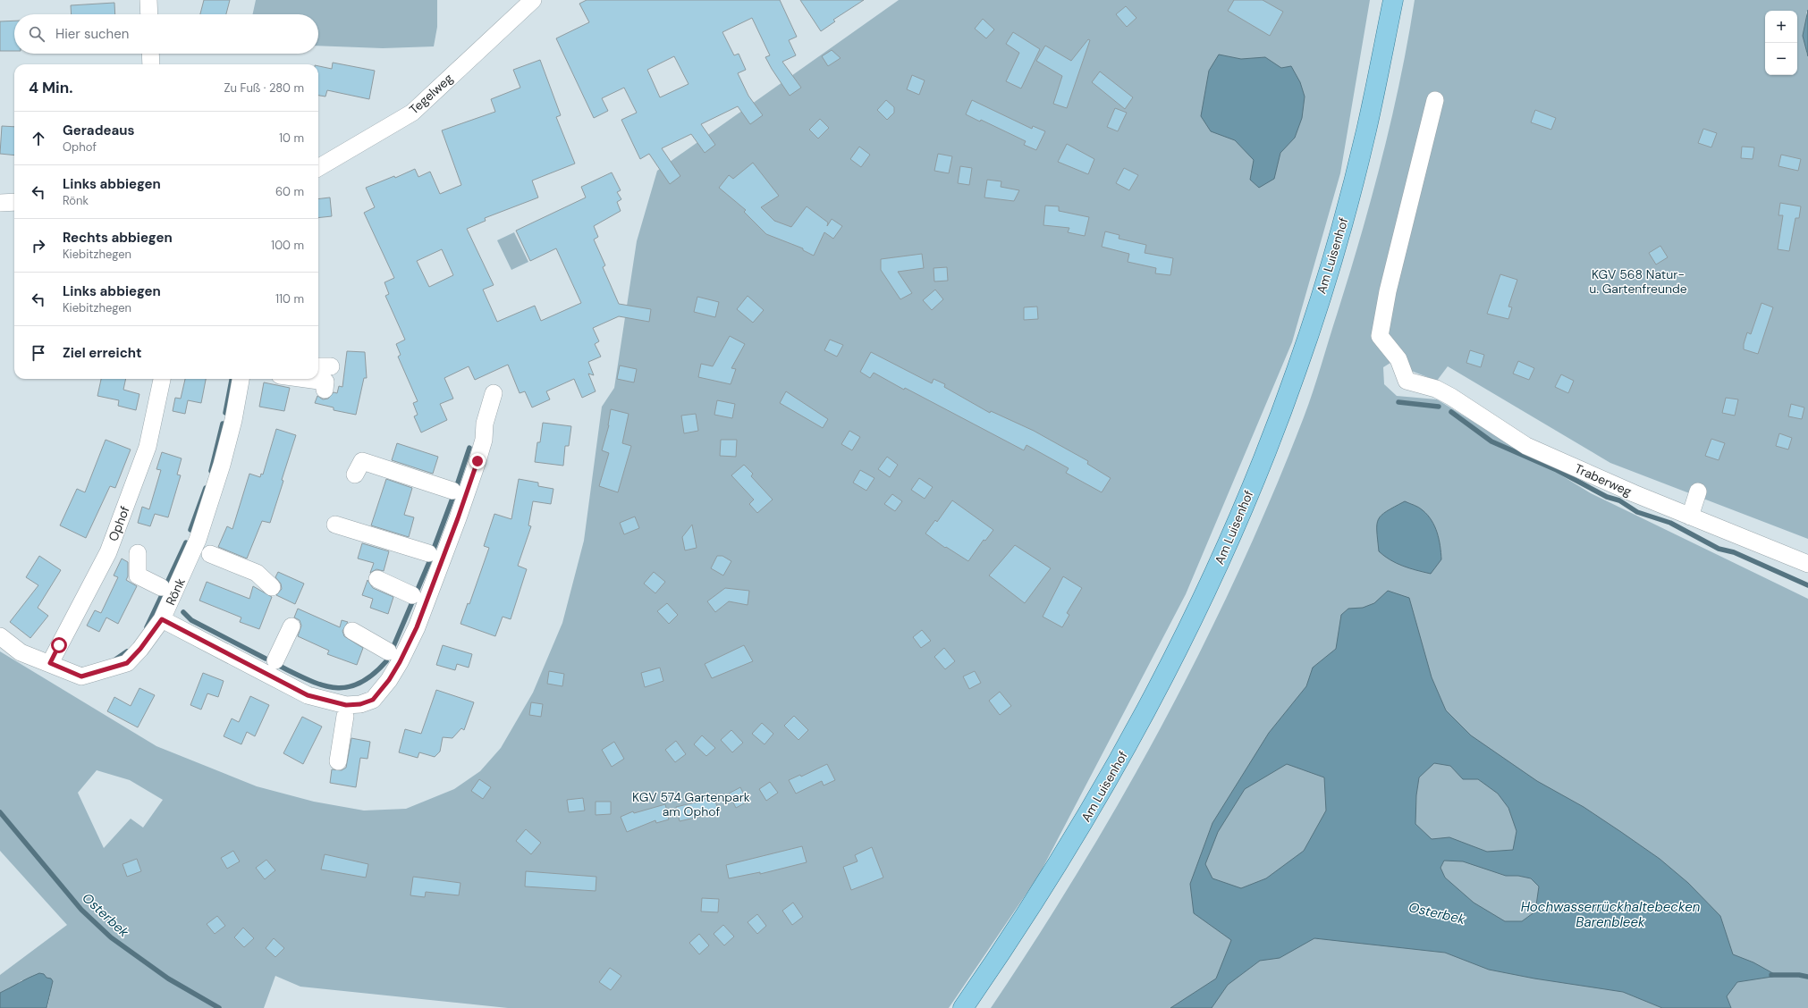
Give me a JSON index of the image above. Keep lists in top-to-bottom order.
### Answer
{
  "streets": {
    "main road": ["Am Luisenhof"],
    "street": [
      "Tegelweg",
      "Traberweg",
      "Ophof",
      "Rönk"
    ]
  },
  "crossings": [
    ["Ophof", "Rönk"]
  ],
  "water": ["Hochwasserrückhaltebecken Barenbleek", "Osterbek"],
  "parks": ["KGV 568 Natur- u. Gartenfreunde", "KGV 574 Gartenpark am Ophof"],
  "page": {
    "map_buttons": ["+", "−"],
    "search": "Hier suchen",
    "heading": ["4 Min.", "Zu Fuß · 280 m"],
    "list": [
      ["Geradeaus", "Ophof", "10 m"],
      ["Links abbiegen", "Rönk", "60 m"],
      ["Rechts abbiegen", "Kiebitzhegen", "100 m"],
      ["Links abbiegen", "Kiebitzhegen", "110 m"],
      "Ziel erreicht"
    ]
  }
}
